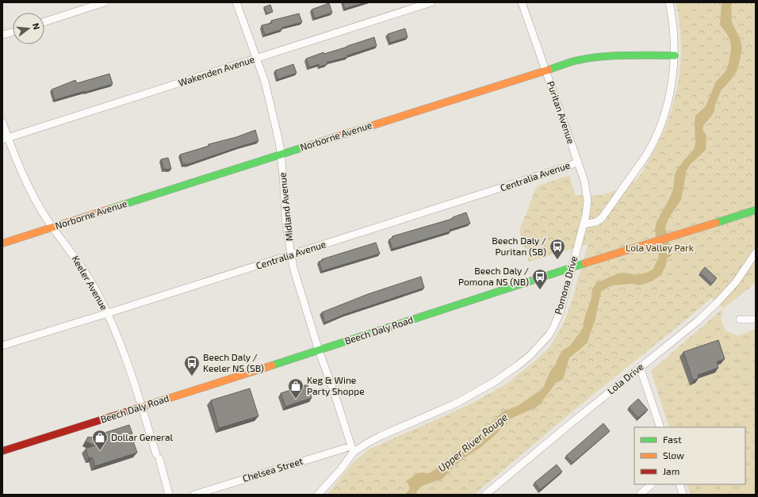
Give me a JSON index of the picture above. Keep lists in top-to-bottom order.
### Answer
{
  "streets": {
    "main road": ["Norborne Avenue", "Beech Daly Road"],
    "street": [
      "Wakenden Avenue",
      "Puritan Avenue",
      "Centralia Avenue",
      "Midland Avenue",
      "Keeler Avenue",
      "Pomona Drive",
      "Lola Drive",
      "Chelsea Street"
    ]
  },
  "crossings": [
    ["Wakenden Avenue", "Midland Avenue"],
    ["Wakenden Avenue", "Keeler Avenue"],
    ["Puritan Avenue", "Norborne Avenue"],
    ["Puritan Avenue", "Centralia Avenue"],
    ["Puritan Avenue", "Pomona Drive"],
    ["Norborne Avenue", "Midland Avenue"],
    ["Norborne Avenue", "Keeler Avenue"],
    ["Centralia Avenue", "Midland Avenue"],
    ["Centralia Avenue", "Keeler Avenue"],
    ["Midland Avenue", "Pomona Drive"],
    ["Midland Avenue", "Beech Daly Road"],
    ["Midland Avenue", "Chelsea Street"],
    ["Keeler Avenue", "Beech Daly Road"],
    ["Pomona Drive", "Beech Daly Road"],
    ["Pomona Drive", "Chelsea Street"]
  ],
  "water": ["Upper River Rouge"],
  "parks": ["Lola Valley Park"],
  "places": {
    "bus stop": ["Beech Daly / Puritan (SB)", "Beech Daly / Pomona NS (NB)", "Beech Daly / Keeler NS (SB)"],
    "shop": ["Keg & Wine Party Shoppe", "Dollar General"]
  },
  "legend": ["Fast", "Slow", "Jam"],
  "north": "right"
}
